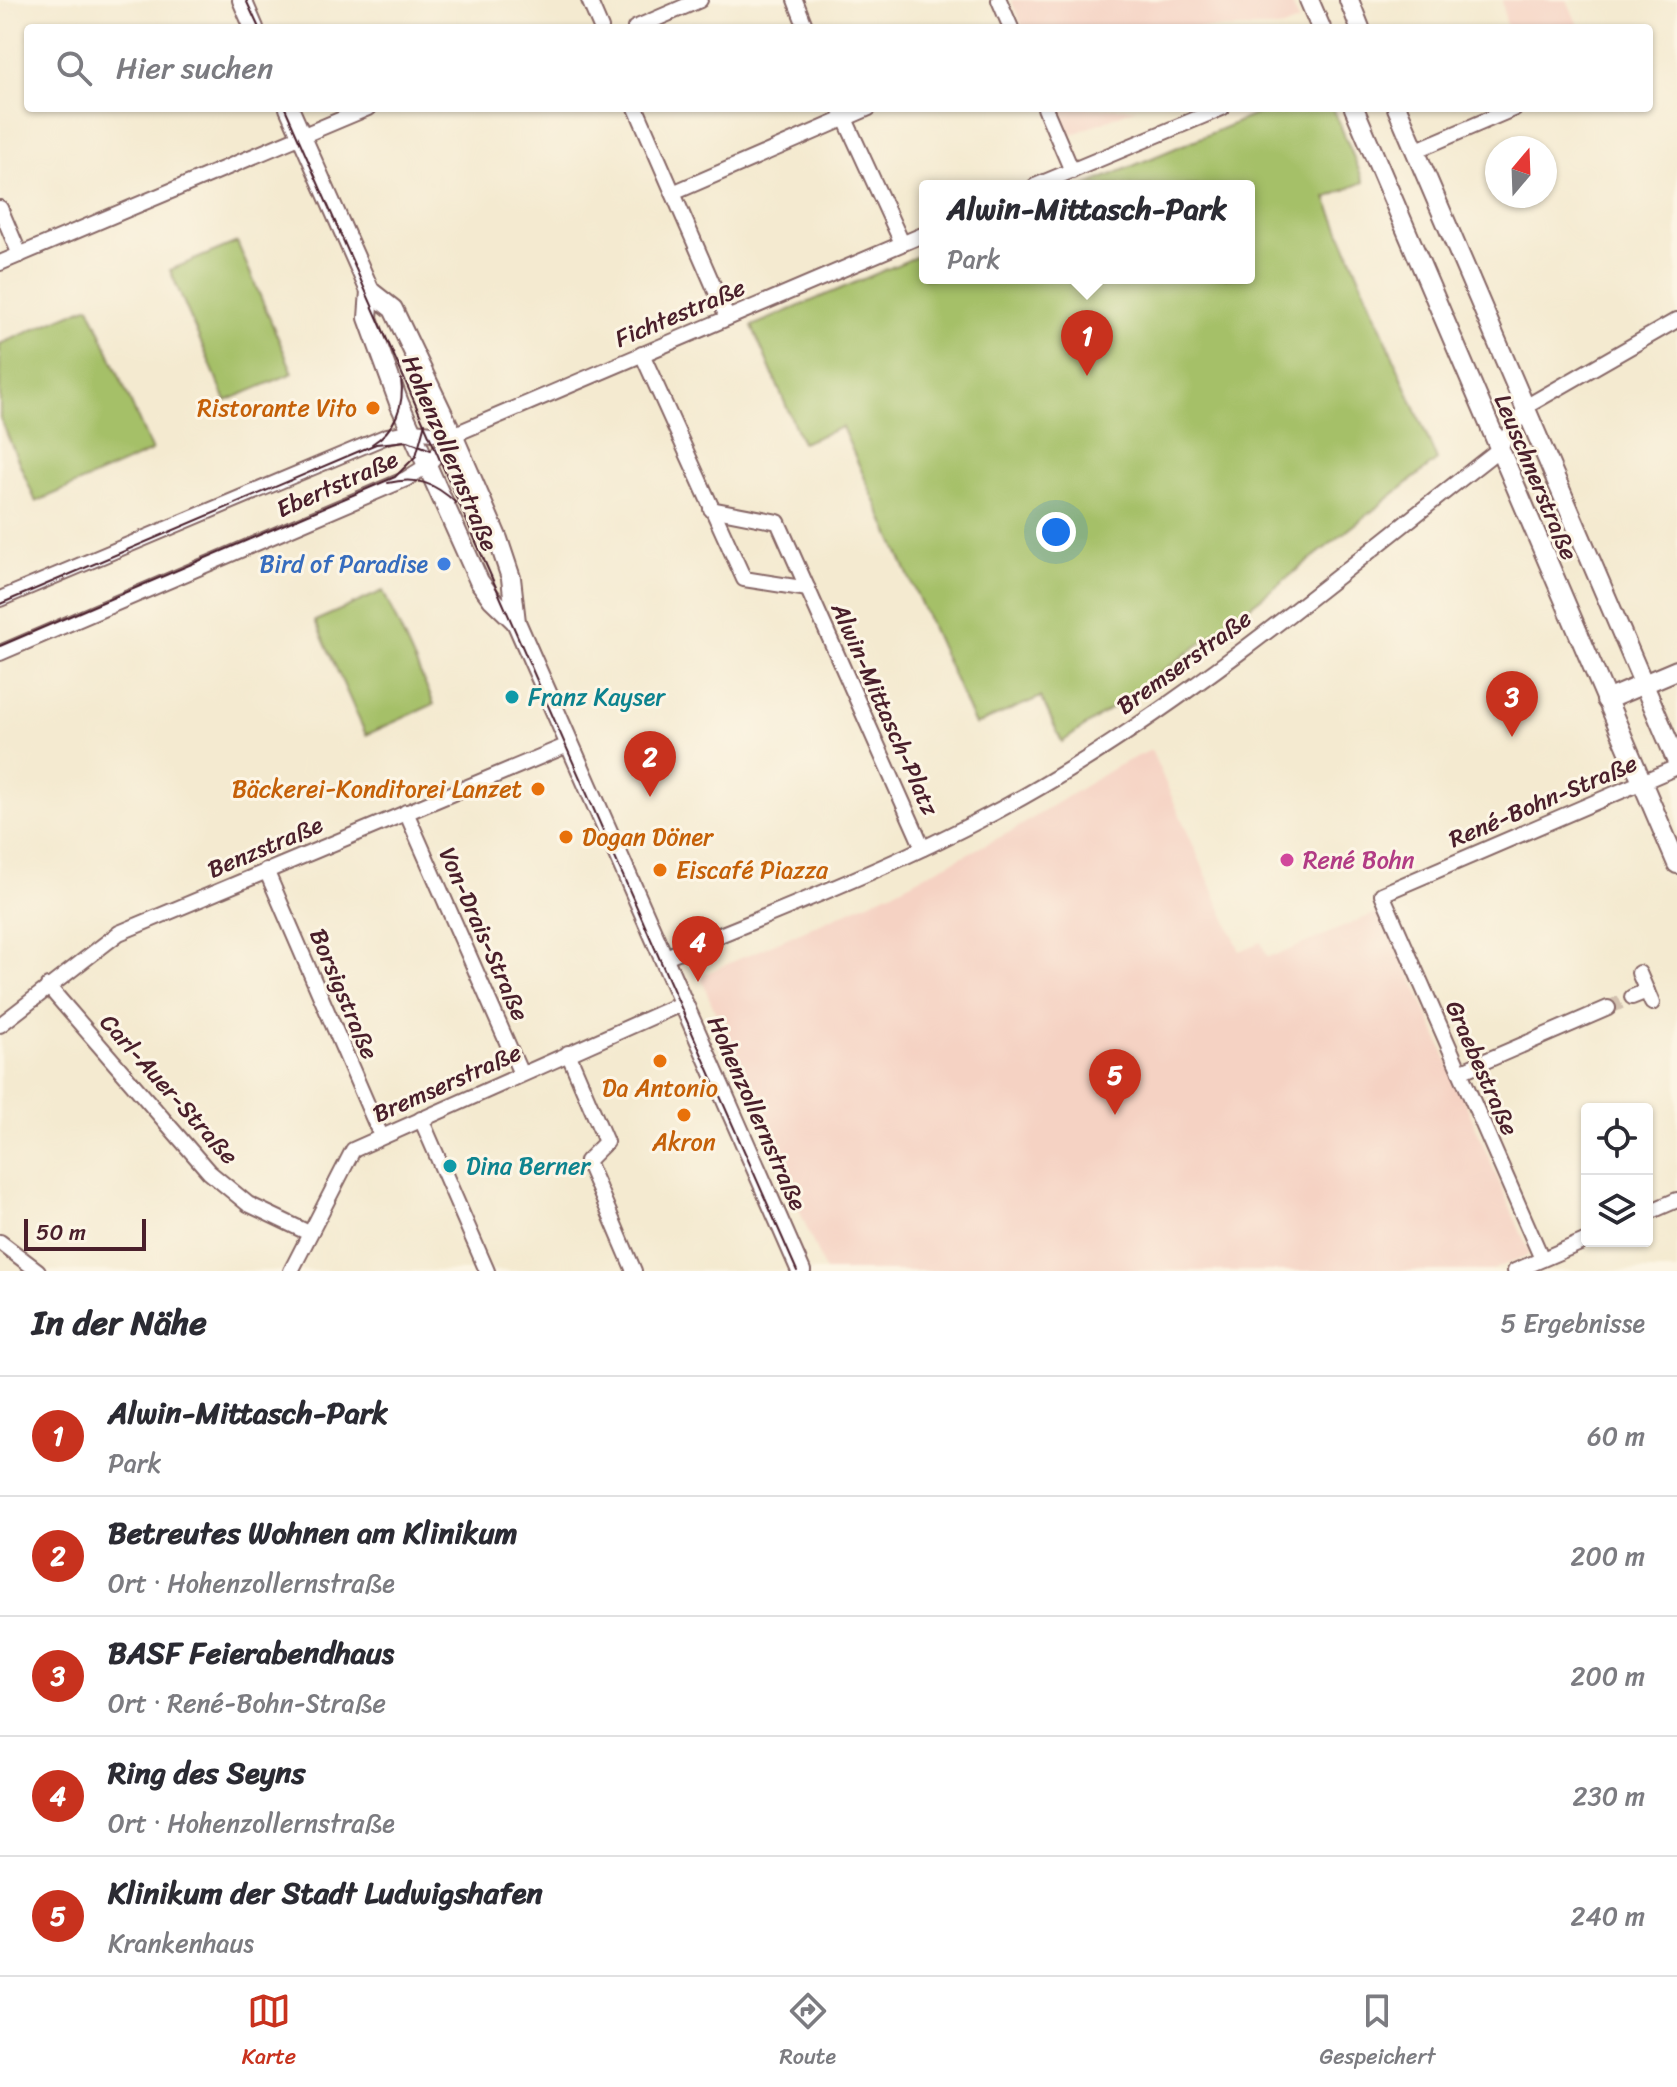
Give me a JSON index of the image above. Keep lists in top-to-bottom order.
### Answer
{
  "streets": {
    "street": [
      "Fichtestraße",
      "Hohenzollernstraße",
      "Leuschnerstraße",
      "Ebertstraße",
      "Bremserstraße",
      "Alwin-Mittasch-Platz",
      "René-Bohn-Straße",
      "Benzstraße",
      "Von-Drais-Straße",
      "Borsigstraße",
      "Graebestraße",
      "Carl-Auer-Straße"
    ]
  },
  "crossings": [
    ["Fichtestraße", "Hohenzollernstraße"],
    ["Fichtestraße", "Ebertstraße"],
    ["Fichtestraße", "Alwin-Mittasch-Platz"],
    ["Hohenzollernstraße", "Ebertstraße"],
    ["Hohenzollernstraße", "Bremserstraße"],
    ["Hohenzollernstraße", "Benzstraße"],
    ["Leuschnerstraße", "Bremserstraße"],
    ["Leuschnerstraße", "René-Bohn-Straße"],
    ["Bremserstraße", "Alwin-Mittasch-Platz"],
    ["Bremserstraße", "Von-Drais-Straße"],
    ["Bremserstraße", "Borsigstraße"],
    ["Bremserstraße", "Carl-Auer-Straße"],
    ["René-Bohn-Straße", "Graebestraße"],
    ["Benzstraße", "Von-Drais-Straße"],
    ["Benzstraße", "Borsigstraße"],
    ["Benzstraße", "Carl-Auer-Straße"]
  ],
  "places": [
    "Ristorante Vito",
    "Bird of Paradise",
    "Franz Kayser",
    "Bäckerei-Konditorei Lanzet",
    "Dogan Döner",
    "René Bohn",
    "Eiscafé Piazza",
    "Da Antonio",
    "Akron",
    "Dina Berner"
  ],
  "scale_bar": "50 m",
  "north": "top",
  "page": {
    "search": "Hier suchen",
    "popup": ["Alwin-Mittasch-Park", "Park"],
    "pins": [
      "1",
      "3",
      "2",
      "4",
      "5"
    ],
    "scale": "50 m",
    "heading": ["In der Nähe", "5 Ergebnisse"],
    "list": [
      {
        "mark": "1",
        "name": "Alwin-Mittasch-Park",
        "note": "Park",
        "value": "60 m"
      },
      {
        "mark": "2",
        "name": "Betreutes Wohnen am Klinikum",
        "note": "Ort · Hohenzollernstraße",
        "value": "200 m"
      },
      {
        "mark": "3",
        "name": "BASF Feierabendhaus",
        "note": "Ort · René-Bohn-Straße",
        "value": "200 m"
      },
      {
        "mark": "4",
        "name": "Ring des Seyns",
        "note": "Ort · Hohenzollernstraße",
        "value": "230 m"
      },
      {
        "mark": "5",
        "name": "Klinikum der Stadt Ludwigshafen",
        "note": "Krankenhaus",
        "value": "240 m"
      }
    ],
    "nav": ["Karte", "Route", "Gespeichert"]
  }
}
